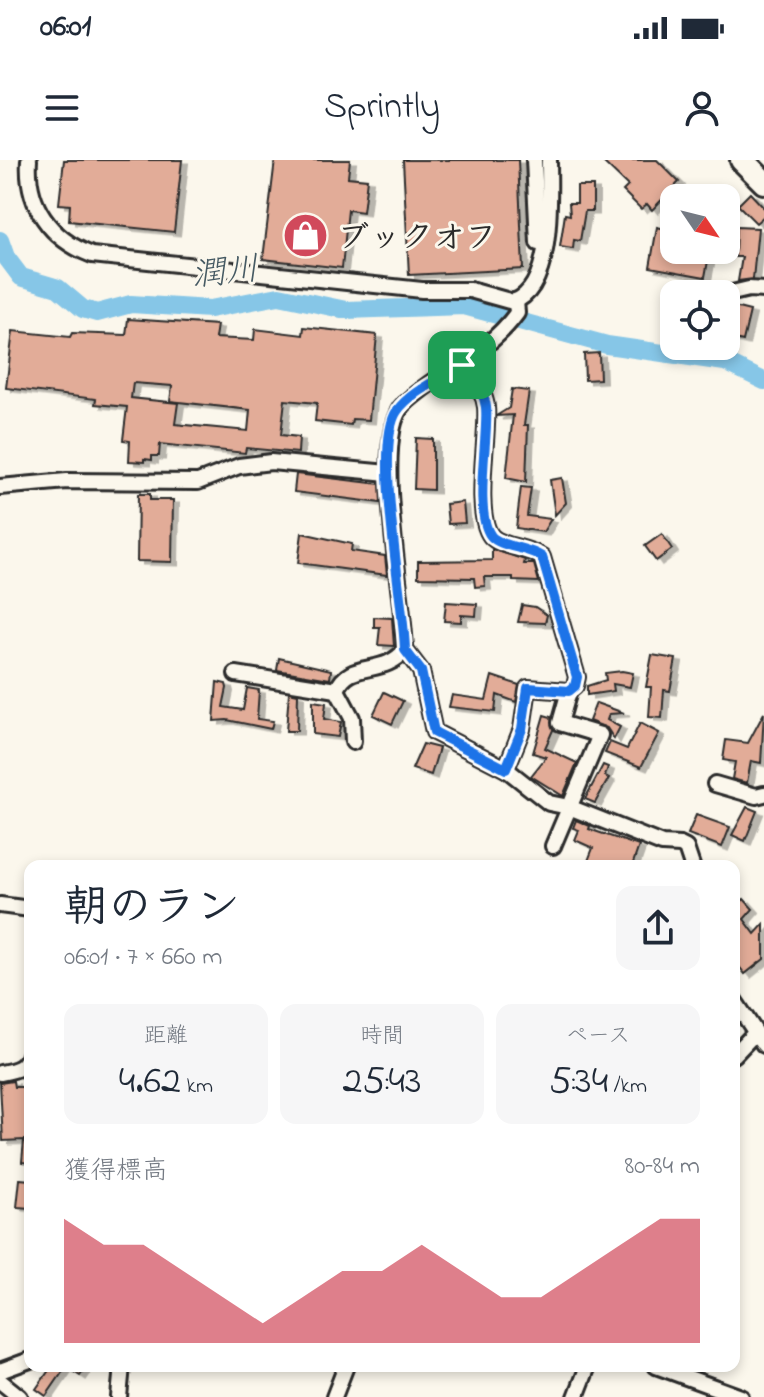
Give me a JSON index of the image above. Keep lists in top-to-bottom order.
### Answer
{
  "water": ["潤川"],
  "places": {
    "shop": ["ブックオフ"]
  },
  "north": "bottom right",
  "page": {
    "status": "06:01",
    "header": "Sprintly",
    "heading": ["朝のラン", "06:01 · 7 × 660 m"],
    "stats": [
      ["距離", "4.62 km"],
      ["時間", "25:43"],
      ["ペース", "5:34 /km"]
    ],
    "chart": ["獲得標高", "80–84 m"]
  }
}
